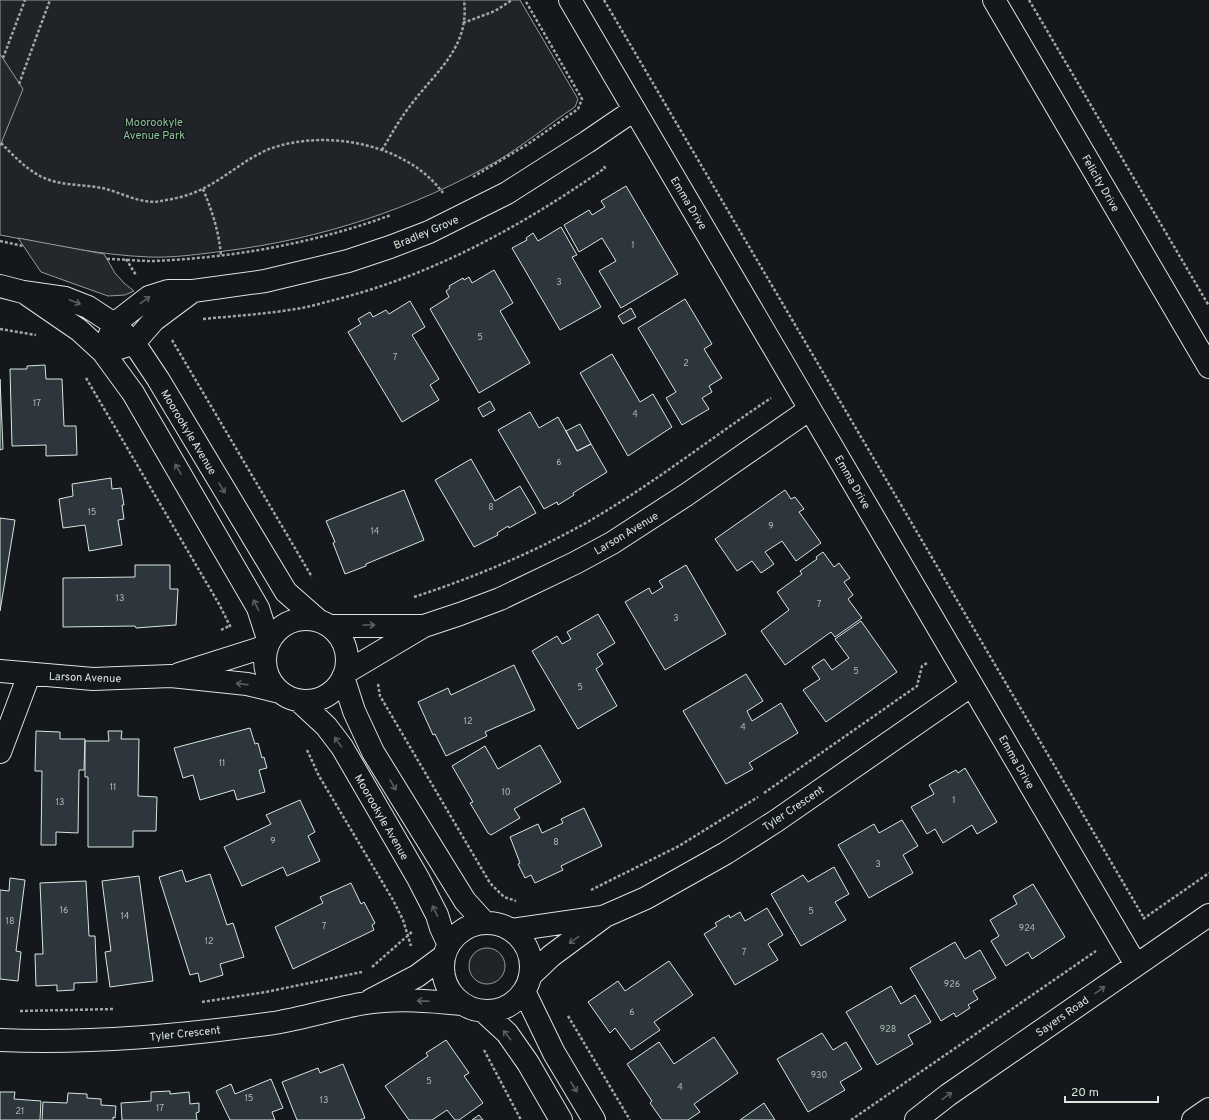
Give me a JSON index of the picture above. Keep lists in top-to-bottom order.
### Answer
{
  "streets": {
    "street": [
      "Felicity Drive",
      "Emma Drive",
      "Bradley Grove",
      "Moorookyle Avenue",
      "Larson Avenue",
      "Tyler Crescent",
      "Sayers Road"
    ]
  },
  "crossings": [
    ["Emma Drive", "Bradley Grove"],
    ["Emma Drive", "Larson Avenue"],
    ["Emma Drive", "Tyler Crescent"],
    ["Emma Drive", "Sayers Road"],
    ["Bradley Grove", "Moorookyle Avenue"],
    ["Moorookyle Avenue", "Larson Avenue"],
    ["Moorookyle Avenue", "Tyler Crescent"]
  ],
  "one_way": ["Sayers Road"],
  "parks": ["Moorookyle Avenue Park"],
  "house_numbers": [
    "1",
    "3",
    "5",
    "7",
    "2",
    "17",
    "4",
    "6",
    "8",
    "15",
    "9",
    "14",
    "13",
    "7",
    "3",
    "5",
    "5",
    "12",
    "4",
    "11",
    "11",
    "10",
    "1",
    "13",
    "9",
    "8",
    "3",
    "16",
    "5",
    "14",
    "18",
    "7",
    "924",
    "12",
    "7",
    "926",
    "6",
    "928",
    "930",
    "5",
    "4",
    "15",
    "13",
    "17",
    "21"
  ],
  "scale_bar": "20 m"
}
